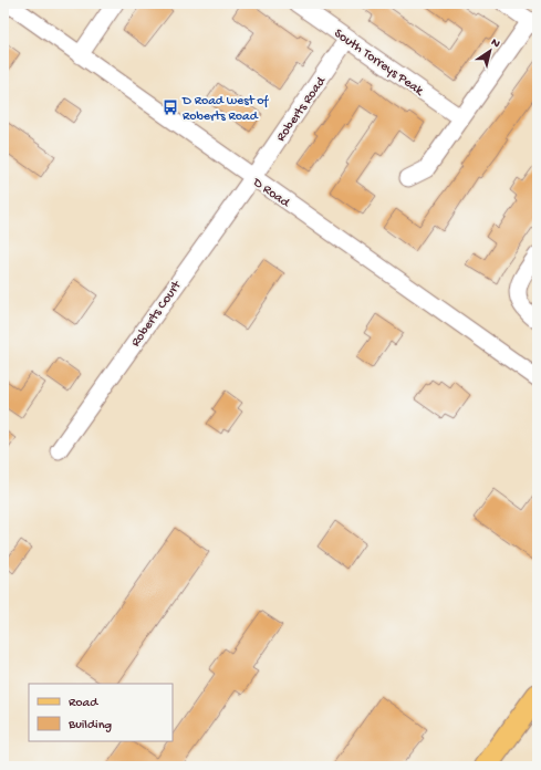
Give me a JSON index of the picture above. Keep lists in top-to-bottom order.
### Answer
{
  "streets": {
    "street": [
      "South Torreys Peak",
      "Roberts Road",
      "D Road",
      "Roberts Court"
    ]
  },
  "crossings": [
    ["South Torreys Peak", "Roberts Road"],
    ["Roberts Road", "D Road"],
    ["Roberts Road", "Roberts Court"],
    ["D Road", "Roberts Court"]
  ],
  "places": {
    "bus stop": ["D Road west of Roberts Road"]
  },
  "legend": ["Road", "Building"],
  "north": "top right"
}
